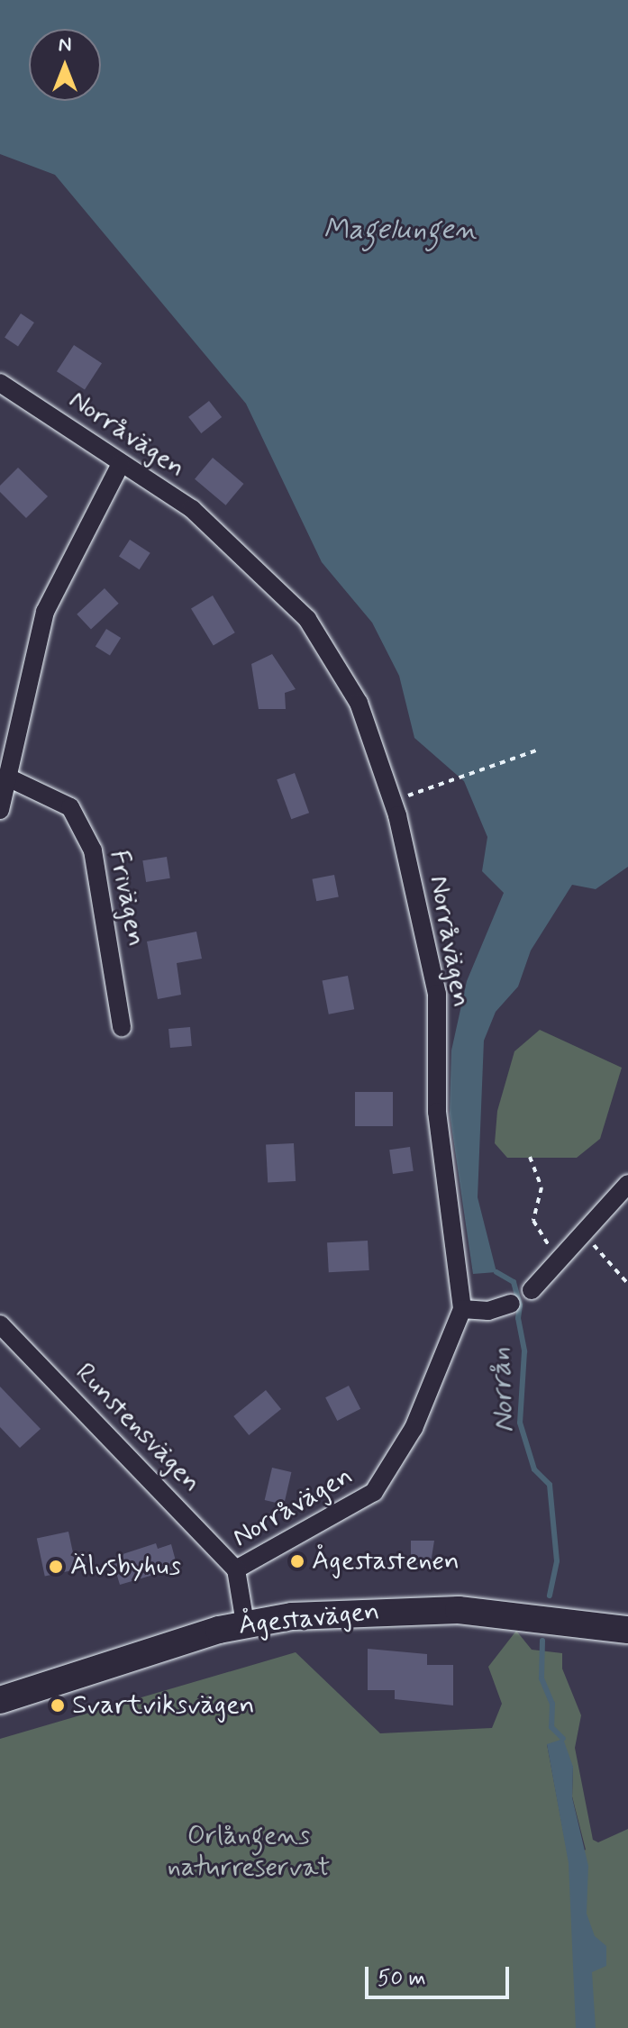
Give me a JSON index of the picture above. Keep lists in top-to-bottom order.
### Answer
{
  "streets": {
    "main road": ["Ågestavägen"],
    "street": ["Norråvägen", "Frivägen", "Runstensvägen"]
  },
  "crossings": [
    ["Norråvägen", "Runstensvägen"],
    ["Norråvägen", "Ågestavägen"]
  ],
  "water": ["Magelungen", "Norrån"],
  "parks": ["Orlångens naturreservat"],
  "places": ["Ågestastenen", "Älvsbyhus", "Svartviksvägen"],
  "scale_bar": "50 m",
  "north": "top"
}
